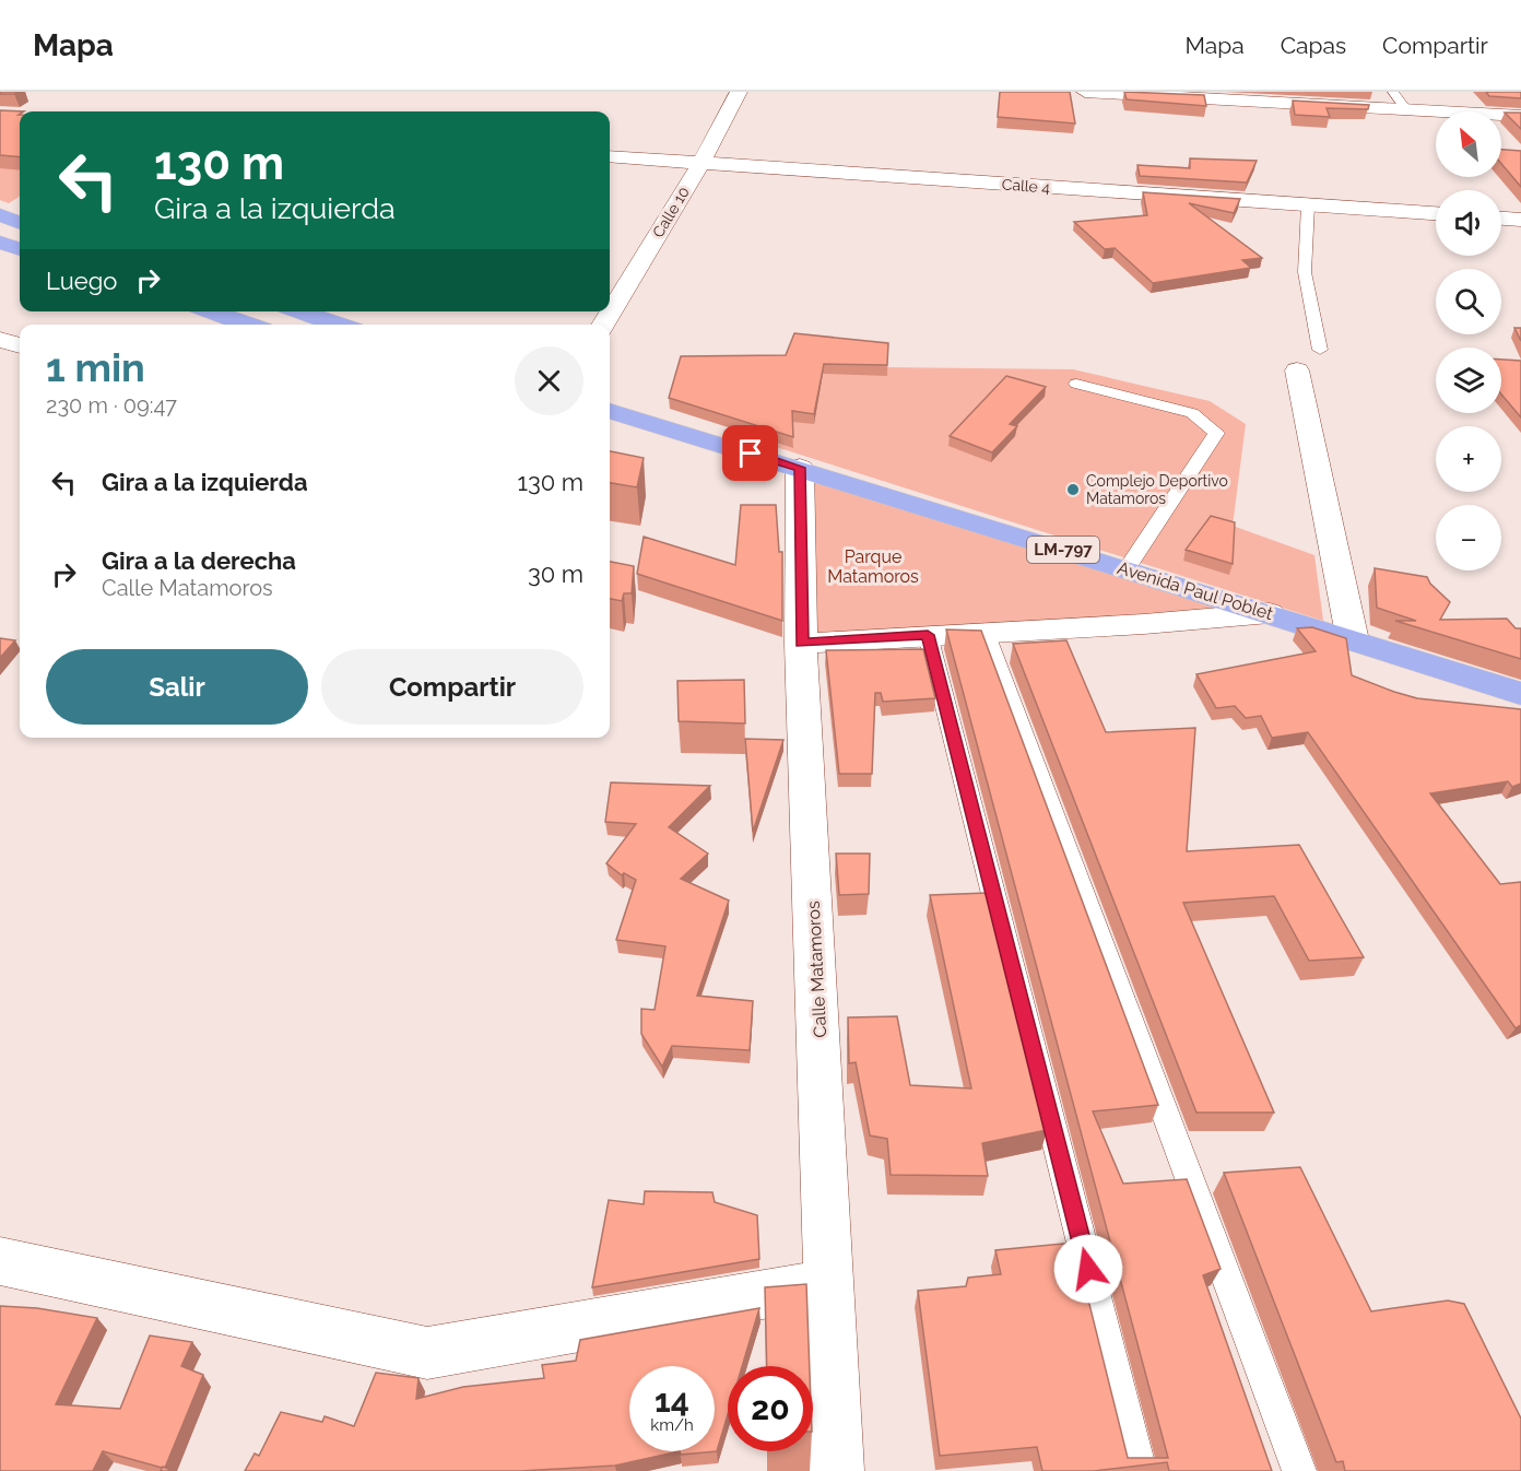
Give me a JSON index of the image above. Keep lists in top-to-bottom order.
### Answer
{
  "streets": {
    "main road": ["LM-797", "Avenida Paul Poblet"],
    "street": ["Calle 4", "Calle 10", "Calle Matamoros"]
  },
  "crossings": [
    ["Calle 4", "Calle 10"],
    ["Avenida Paul Poblet", "Calle Matamoros"]
  ],
  "parks": ["Parque Matamoros"],
  "places": ["Complejo Deportivo Matamoros"],
  "north": "top left",
  "page": {
    "header": "Mapa",
    "nav": ["Mapa", "Capas", "Compartir"],
    "map_buttons": ["+", "−"],
    "turn": ["130 m", "Gira a la izquierda"],
    "then": "Luego",
    "heading": ["1 min", "230 m · 09:47"],
    "list": [
      {
        "name": "Gira a la izquierda",
        "value": "130 m"
      },
      {
        "name": "Gira a la derecha",
        "note": "Calle Matamoros",
        "value": "30 m"
      }
    ],
    "buttons": ["Salir", "Compartir"],
    "speed": "14 km/h",
    "limit": "20"
  }
}
